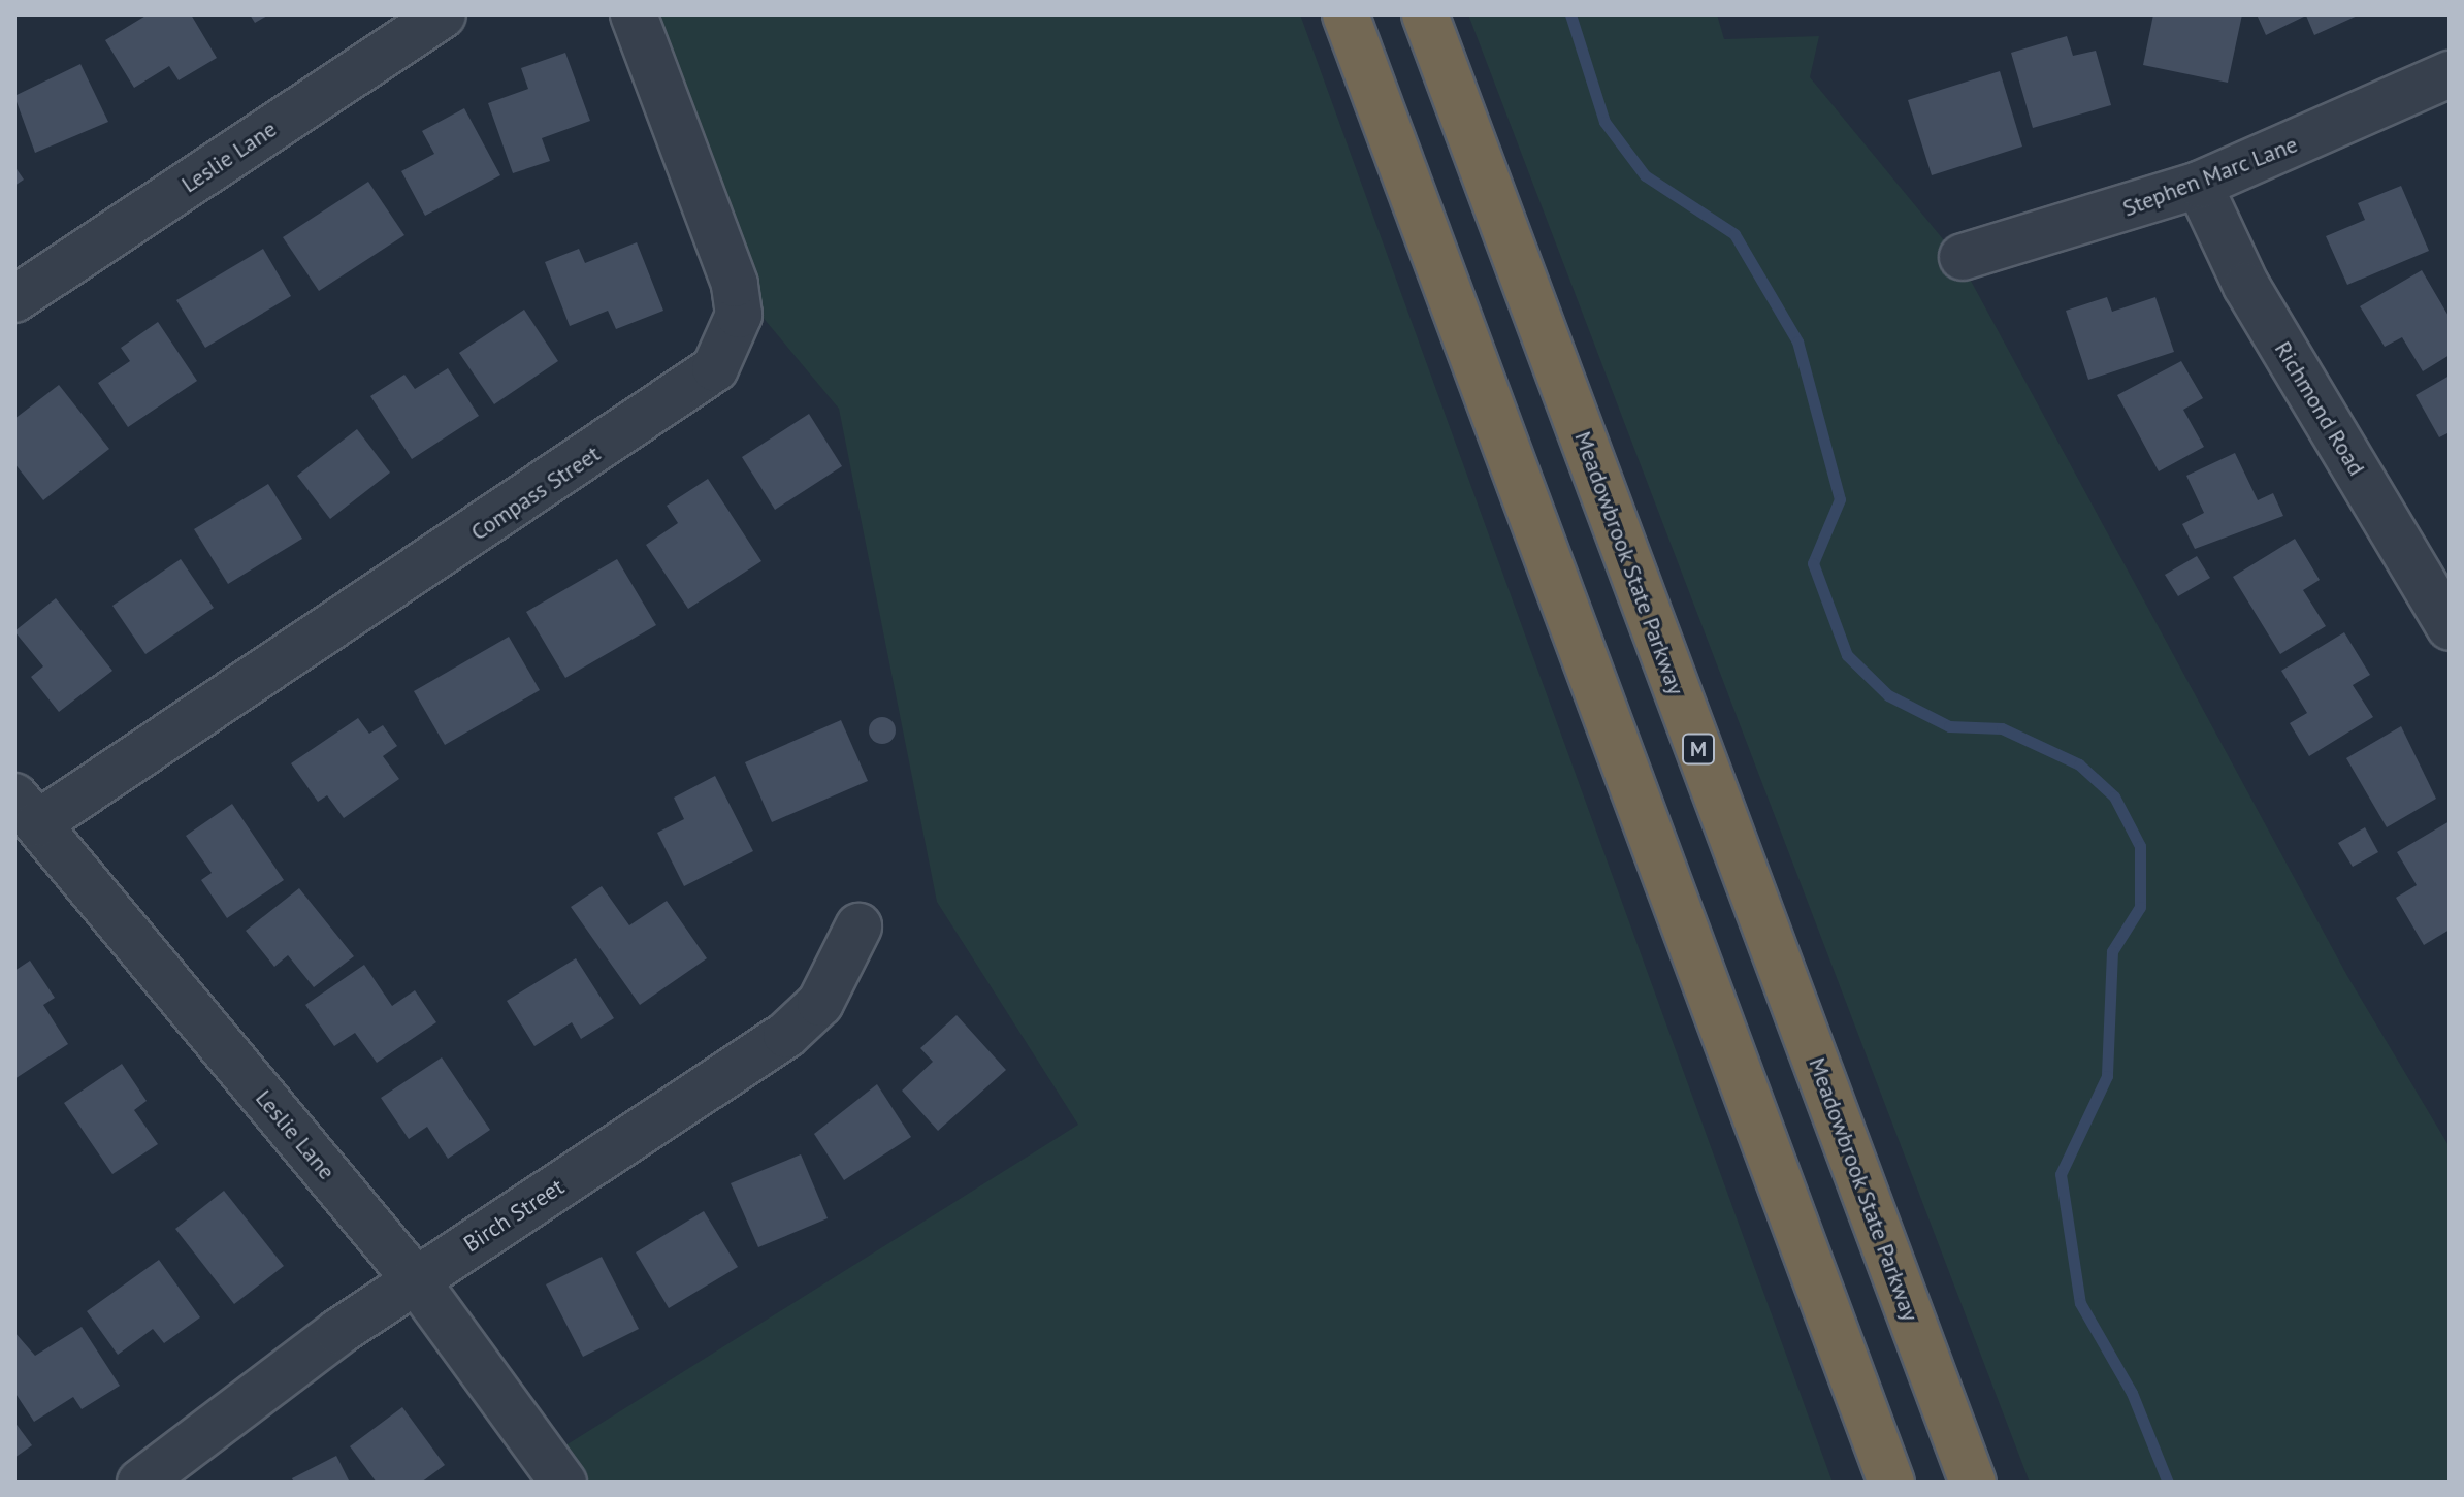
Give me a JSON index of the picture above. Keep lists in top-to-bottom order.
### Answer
{
  "streets": {
    "highway": ["Meadowbrook State Parkway", "M"],
    "street": [
      "Leslie Lane",
      "Stephen Marc Lane",
      "Richmond Road",
      "Compass Street",
      "Birch Street"
    ]
  },
  "crossings": [
    ["Leslie Lane", "Compass Street"],
    ["Leslie Lane", "Birch Street"],
    ["Stephen Marc Lane", "Richmond Road"]
  ]
}
